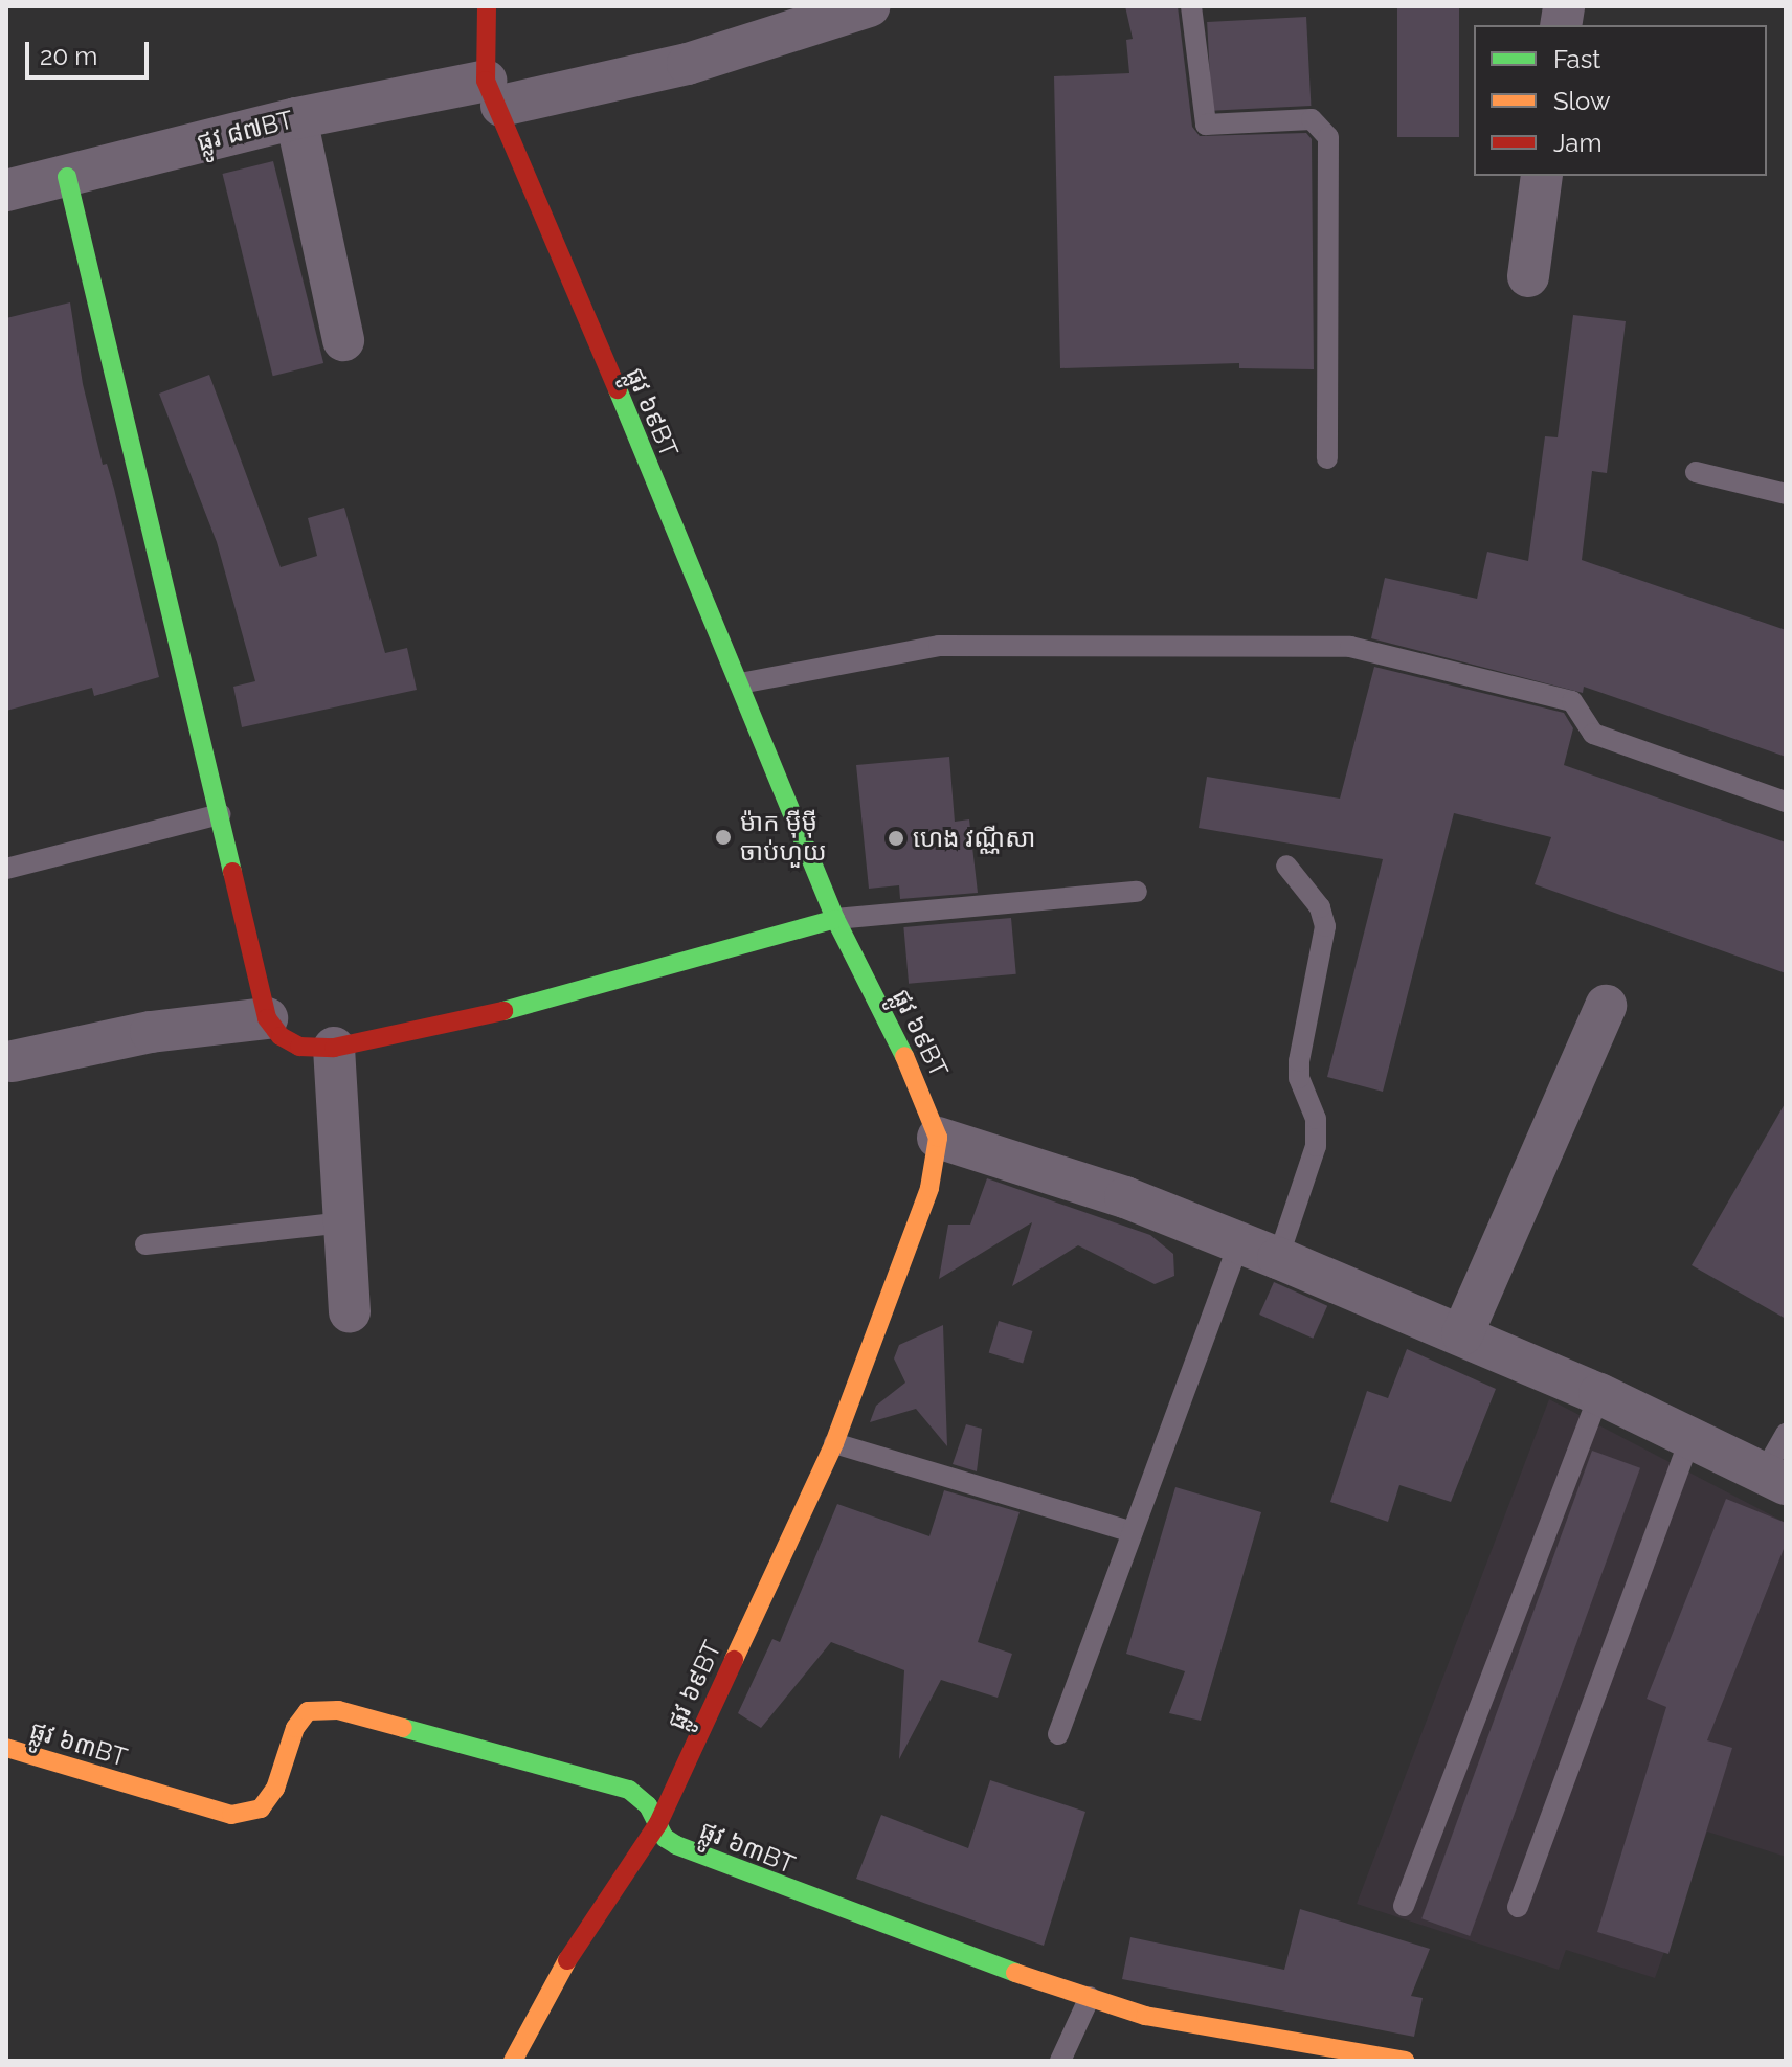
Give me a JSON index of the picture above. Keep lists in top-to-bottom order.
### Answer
{
  "streets": {
    "street": ["ផ្លូវ ៨៧BT", "ផ្លូវ ៦៩BT", "ផ្លូវ ៦៣BT"]
  },
  "crossings": [
    ["ផ្លូវ ៨៧BT", "ផ្លូវ ៦៩BT"],
    ["ផ្លូវ ៦៩BT", "ផ្លូវ ៦៣BT"]
  ],
  "places": ["ម៉ាក ម៉ីម៉ី ចាប់ហួយ", "ហេង វណ្ណីសា"],
  "legend": ["Fast", "Slow", "Jam"],
  "scale_bar": "20 m"
}
